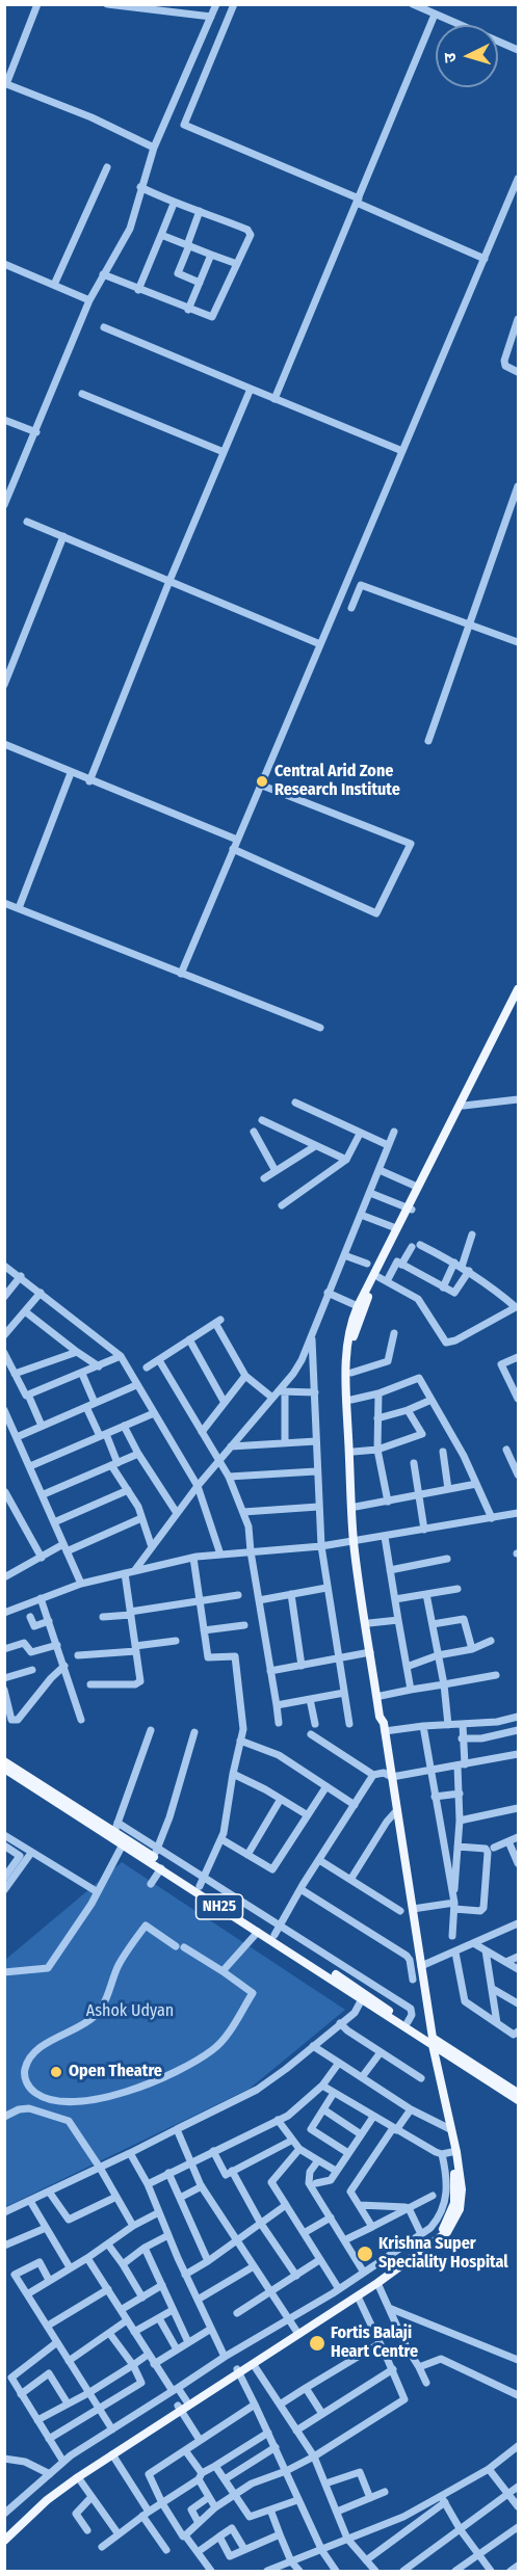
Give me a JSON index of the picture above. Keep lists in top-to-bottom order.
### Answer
{
  "streets": {
    "main road": ["NH25"]
  },
  "parks": ["Ashok Udyan"],
  "places": [
    "Central Arid Zone Research Institute",
    "Open Theatre",
    "Krishna Super Speciality Hospital",
    "Fortis Balaji Heart Centre"
  ],
  "north": "left"
}
